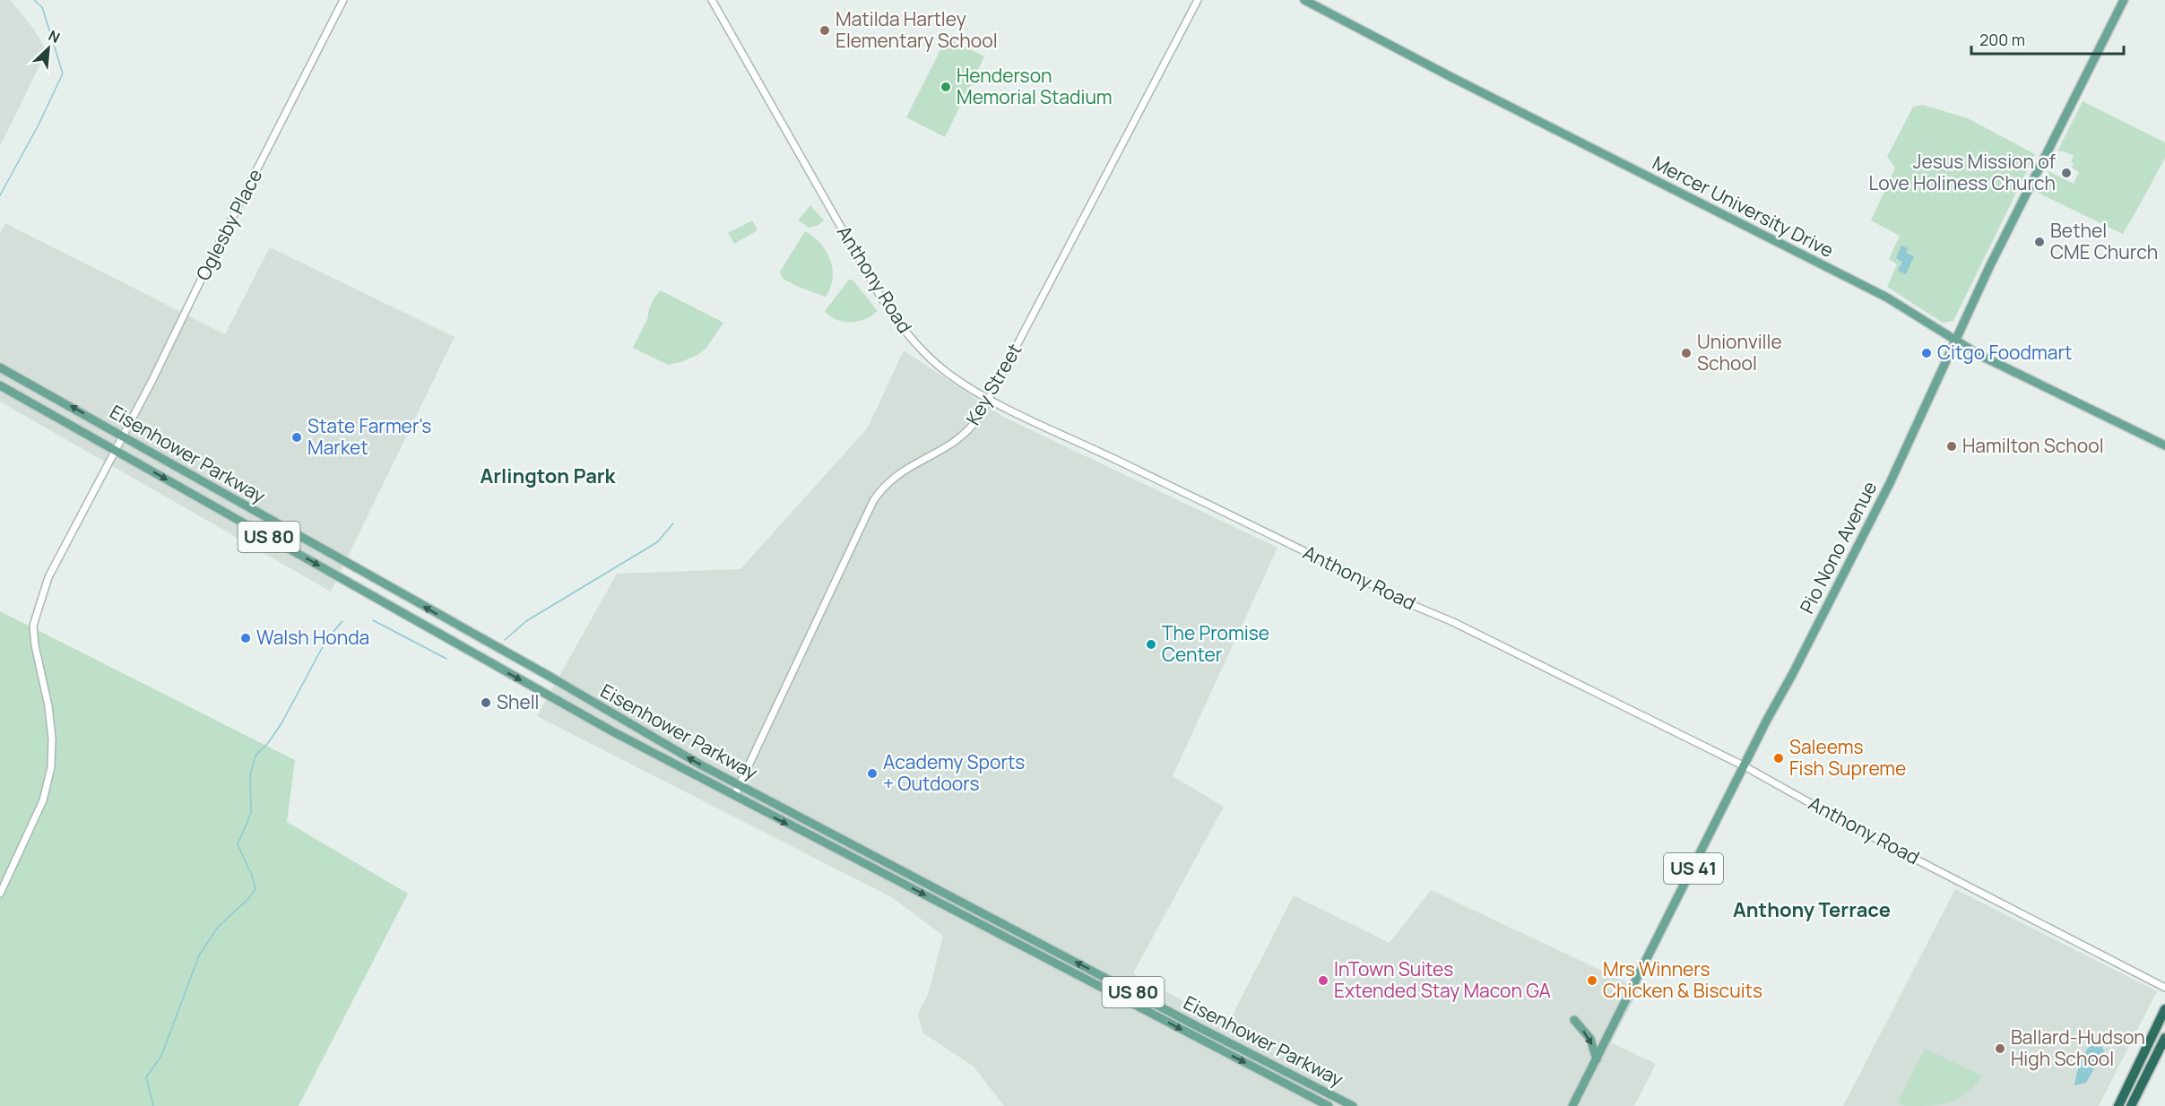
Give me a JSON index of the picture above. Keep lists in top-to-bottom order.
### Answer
{
  "streets": {
    "main road": [
      "Mercer University Drive",
      "Eisenhower Parkway",
      "US 80",
      "Pio Nono Avenue",
      "US 41"
    ],
    "street": ["Oglesby Place", "Anthony Road", "Key Street"]
  },
  "crossings": [
    ["Mercer University Drive", "Pio Nono Avenue"],
    ["Oglesby Place", "Eisenhower Parkway"],
    ["Anthony Road", "Key Street"],
    ["Anthony Road", "Pio Nono Avenue"],
    ["Key Street", "Eisenhower Parkway"]
  ],
  "districts": ["Arlington Park", "Anthony Terrace"],
  "places": [
    "Matilda Hartley Elementary School",
    "Henderson Memorial Stadium",
    "Jesus Mission of Love Holiness Church",
    "Bethel CME Church",
    "Unionville School",
    "Citgo Foodmart",
    "State Farmer's Market",
    "Hamilton School",
    "Walsh Honda",
    "The Promise Center",
    "Shell",
    "Saleems Fish Supreme",
    "Academy Sports + Outdoors",
    "InTown Suites Extended Stay Macon GA",
    "Mrs Winners Chicken & Biscuits",
    "Ballard-Hudson High School"
  ],
  "scale_bar": "200 m",
  "north": "top right"
}
